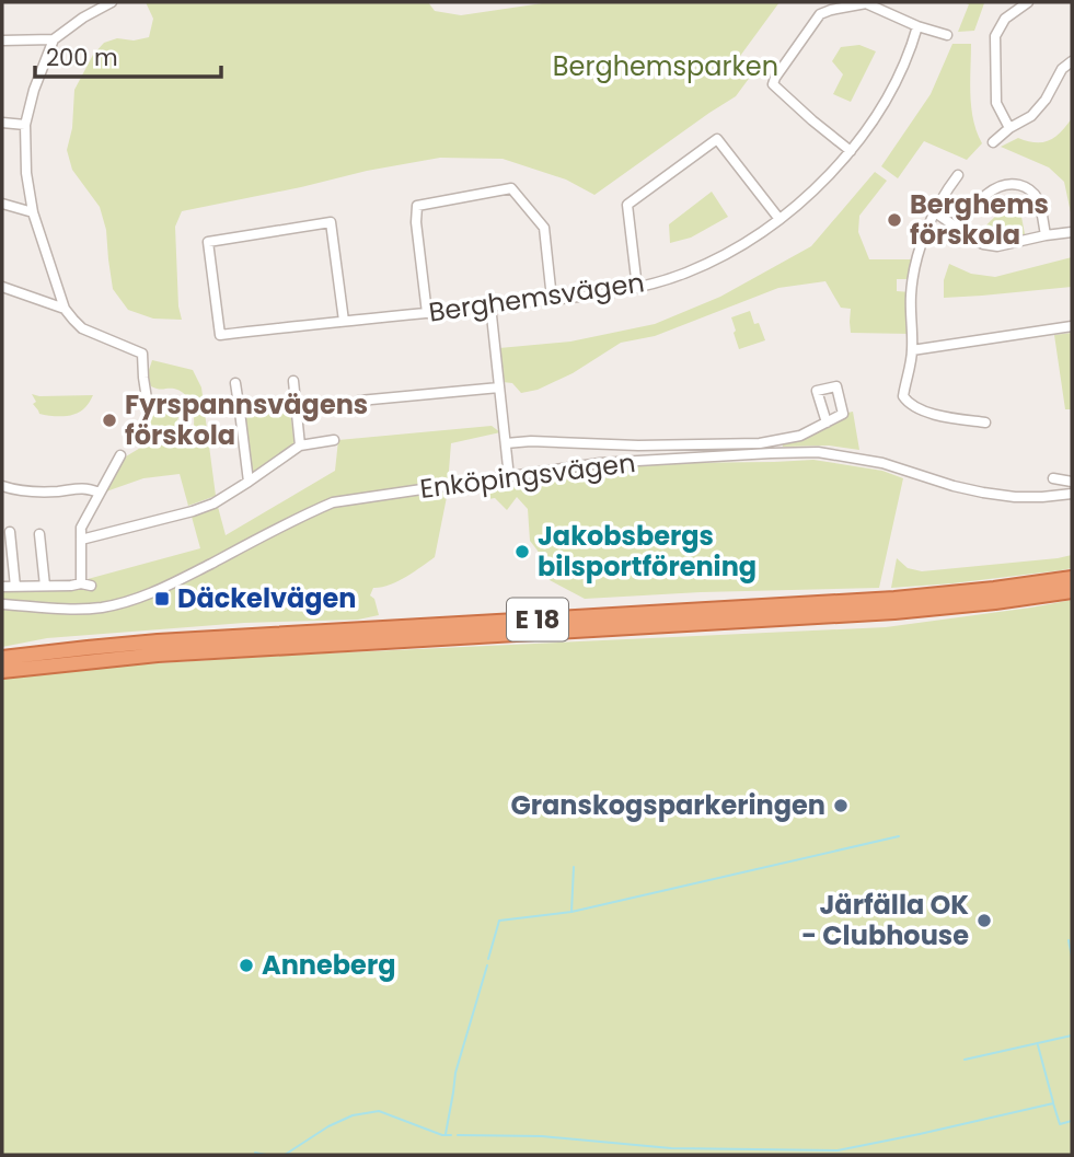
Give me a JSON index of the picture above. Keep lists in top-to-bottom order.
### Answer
{
  "streets": {
    "highway": ["E 18"],
    "street": ["Berghemsvägen", "Enköpingsvägen"]
  },
  "parks": ["Berghemsparken"],
  "places": {
    "other": [
      "Berghems förskola",
      "Fyrspannsvägens förskola",
      "Jakobsbergs bilsportförening",
      "Granskogsparkeringen",
      "Järfälla OK - Clubhouse",
      "Anneberg"
    ],
    "transit": ["Däckelvägen"]
  },
  "scale_bar": "200 m"
}
